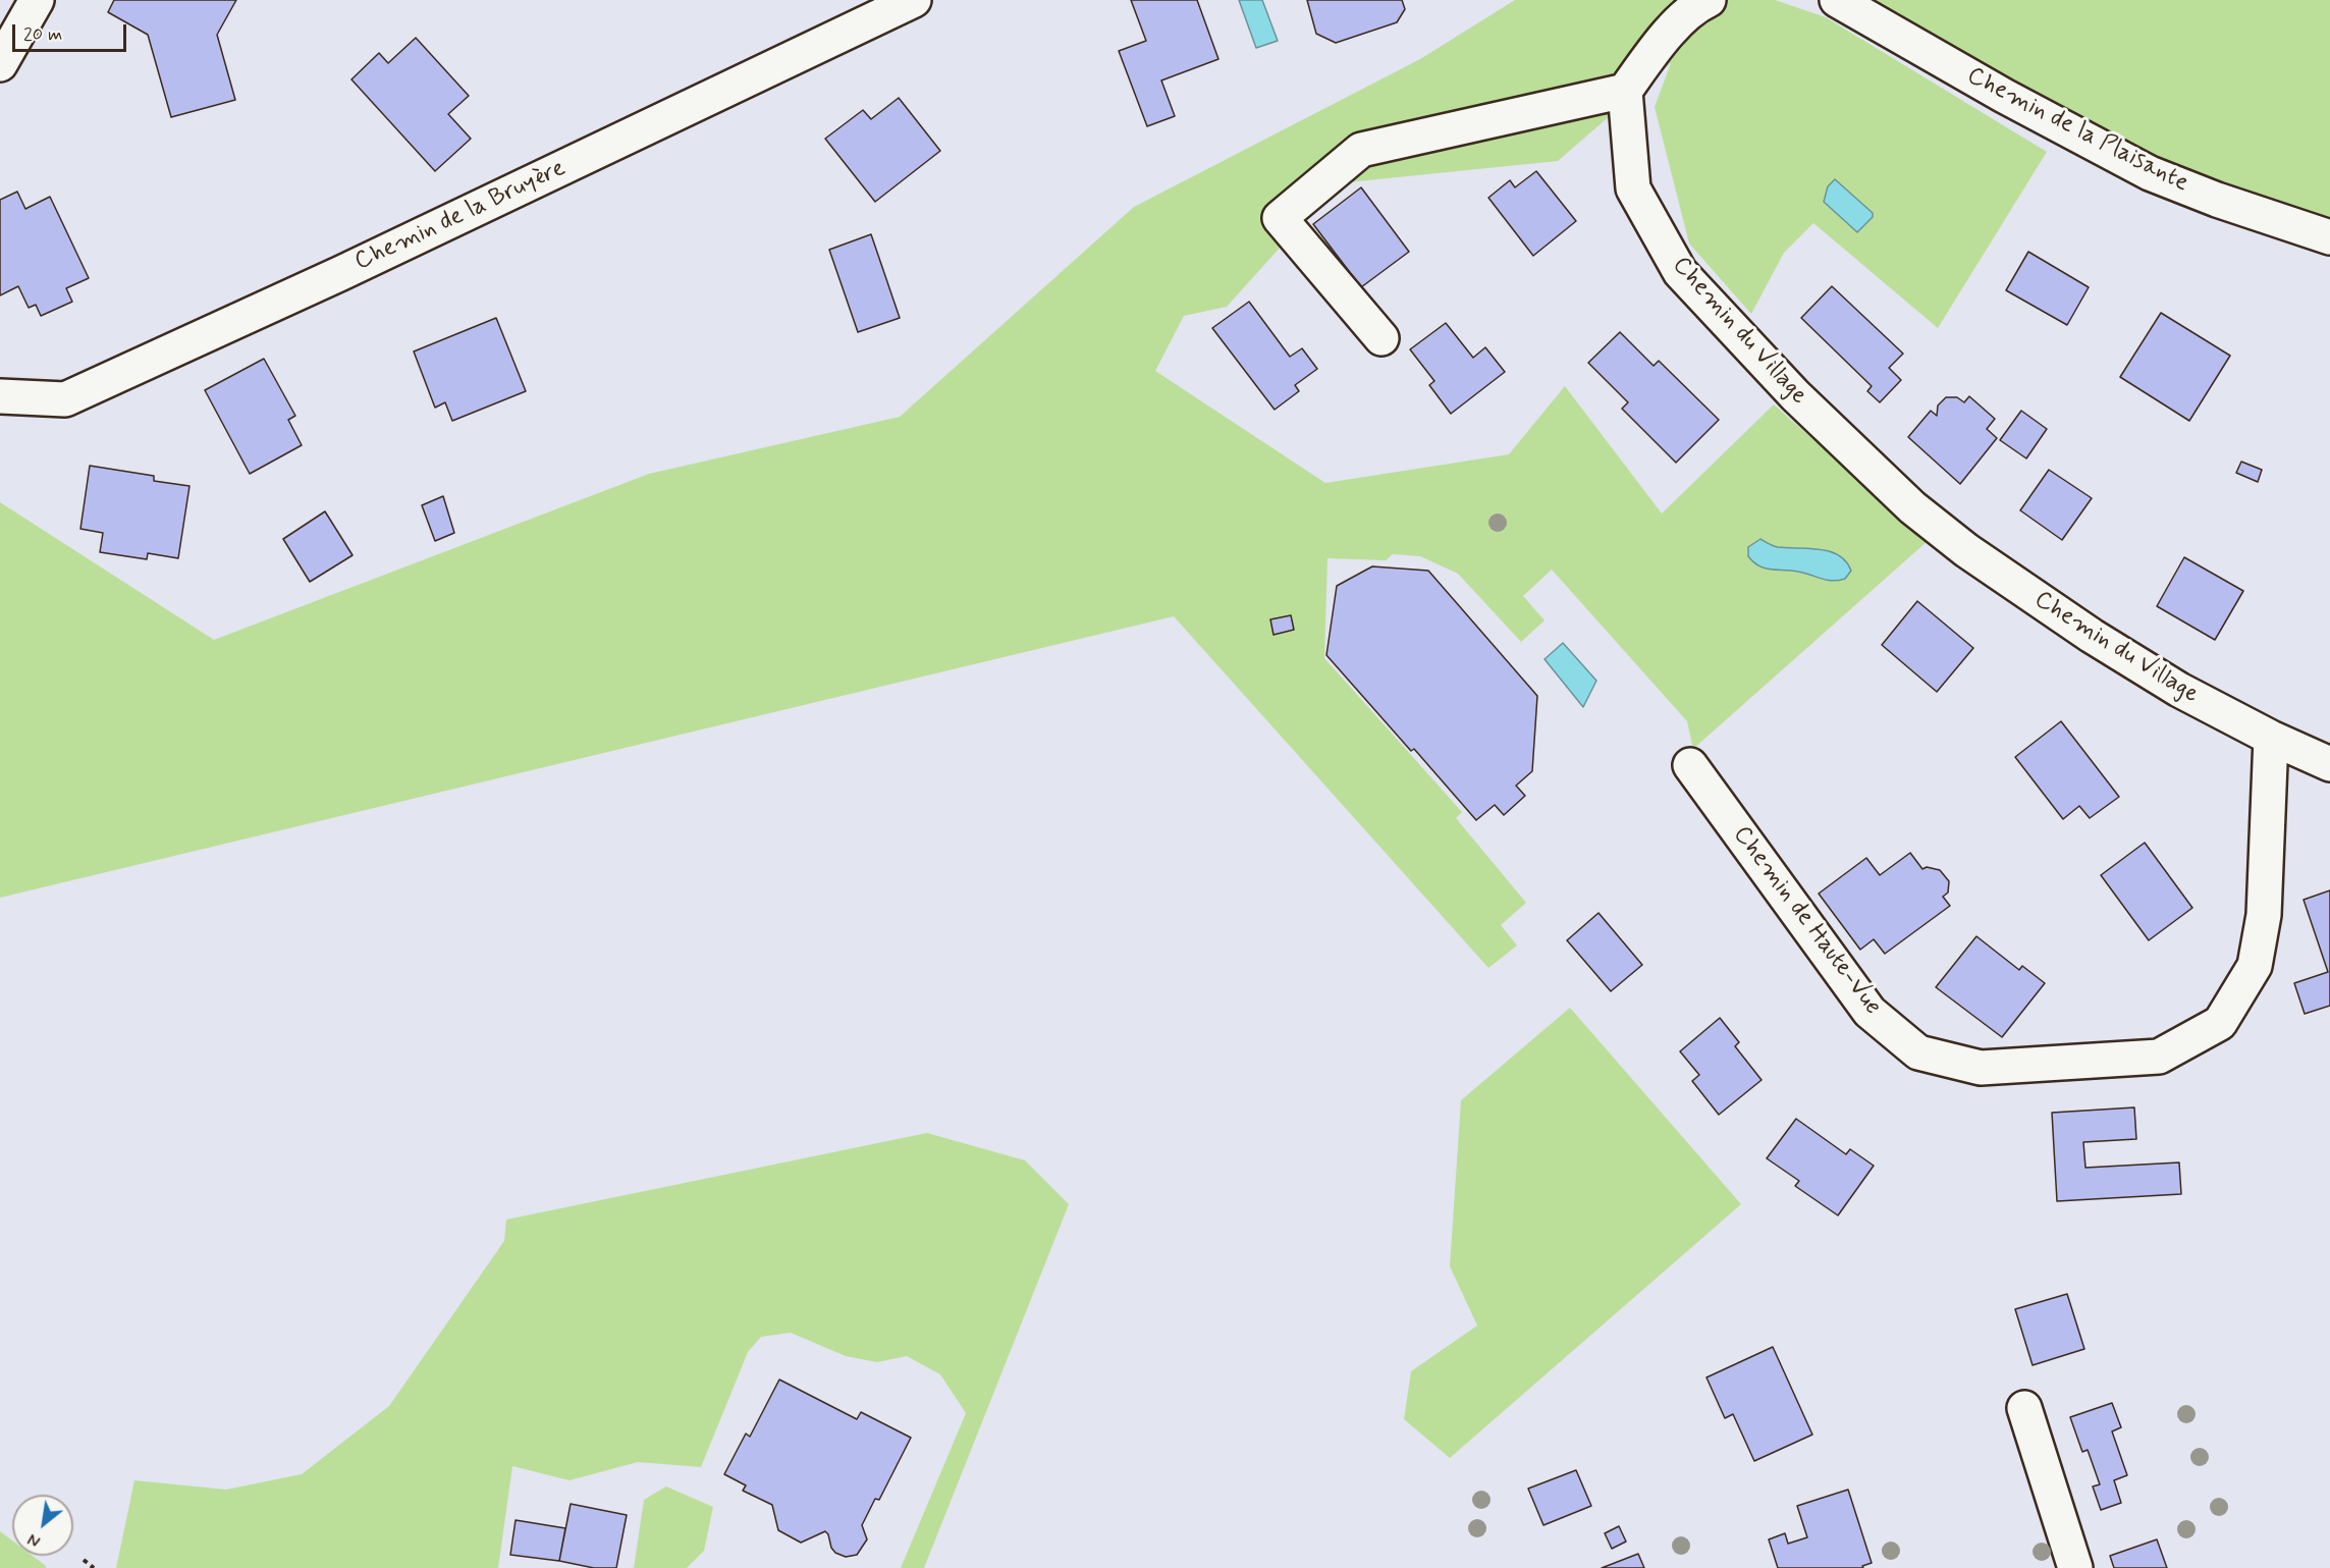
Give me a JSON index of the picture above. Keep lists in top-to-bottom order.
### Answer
{
  "streets": {
    "street": [
      "Chemin de la Plaisante",
      "Chemin de la Bruyère",
      "Chemin du Village",
      "Chemin de Haute-Vue"
    ]
  },
  "crossings": [
    ["Chemin du Village", "Chemin de Haute-Vue"]
  ],
  "scale_bar": "20 m",
  "north": "bottom left"
}
